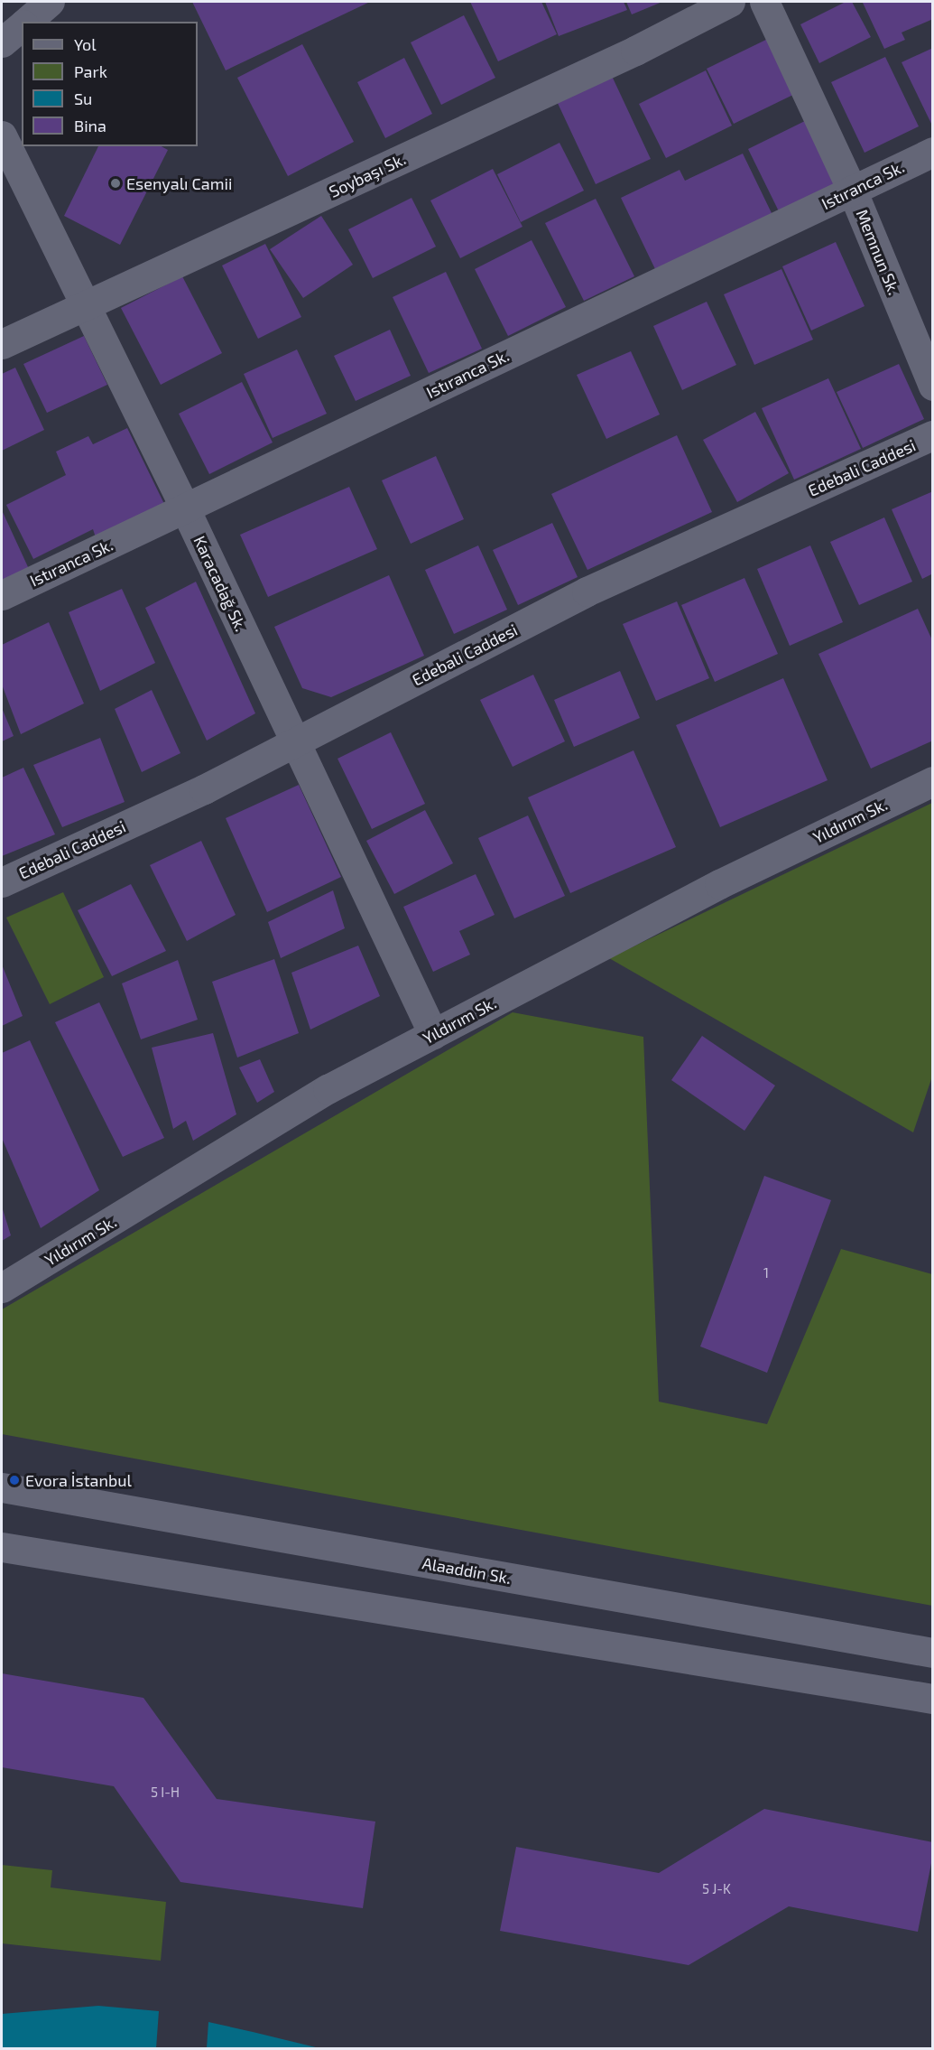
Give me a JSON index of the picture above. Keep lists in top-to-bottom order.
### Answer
{
  "streets": {
    "street": [
      "Soybaşı Sk.",
      "Istıranca Sk.",
      "Memnun Sk.",
      "Edebali Caddesi",
      "Karacadağ Sk.",
      "Yıldırım Sk.",
      "Alaaddin Sk."
    ]
  },
  "crossings": [
    ["Soybaşı Sk.", "Karacadağ Sk."],
    ["Istıranca Sk.", "Memnun Sk."],
    ["Istıranca Sk.", "Karacadağ Sk."],
    ["Edebali Caddesi", "Karacadağ Sk."],
    ["Karacadağ Sk.", "Yıldırım Sk."]
  ],
  "places": ["Esenyalı Camii", "Evora İstanbul"],
  "house_numbers": ["1", "5 I-H", "5 J-K"],
  "legend": [
    "Yol",
    "Park",
    "Su",
    "Bina"
  ]
}
